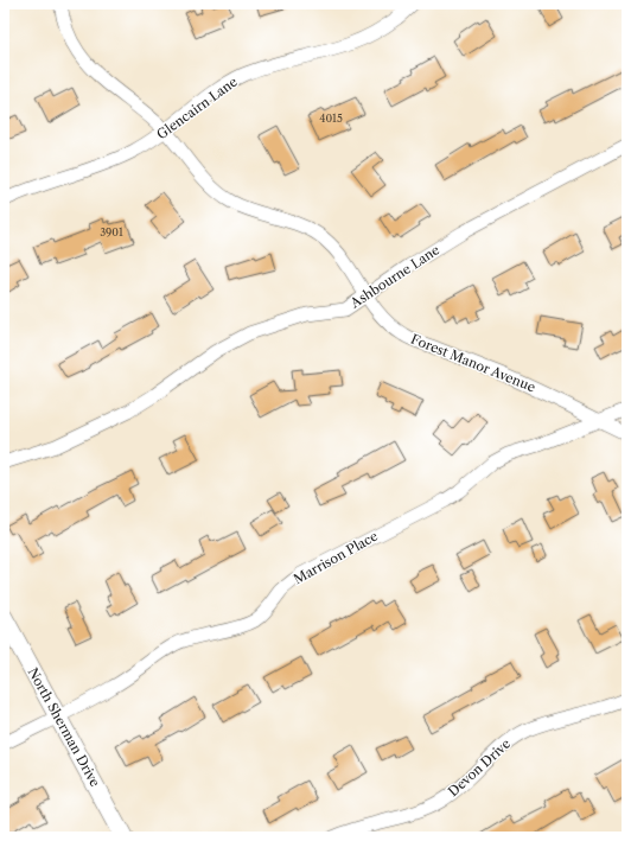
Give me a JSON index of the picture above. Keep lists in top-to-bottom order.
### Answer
{
  "streets": {
    "main road": ["North Sherman Drive"],
    "street": [
      "Glencairn Lane",
      "Ashbourne Lane",
      "Forest Manor Avenue",
      "Marrison Place",
      "Devon Drive"
    ]
  },
  "crossings": [
    ["Glencairn Lane", "Forest Manor Avenue"],
    ["Ashbourne Lane", "Forest Manor Avenue"],
    ["Forest Manor Avenue", "Marrison Place"],
    ["Marrison Place", "North Sherman Drive"]
  ],
  "house_numbers": ["4015", "3901"]
}
